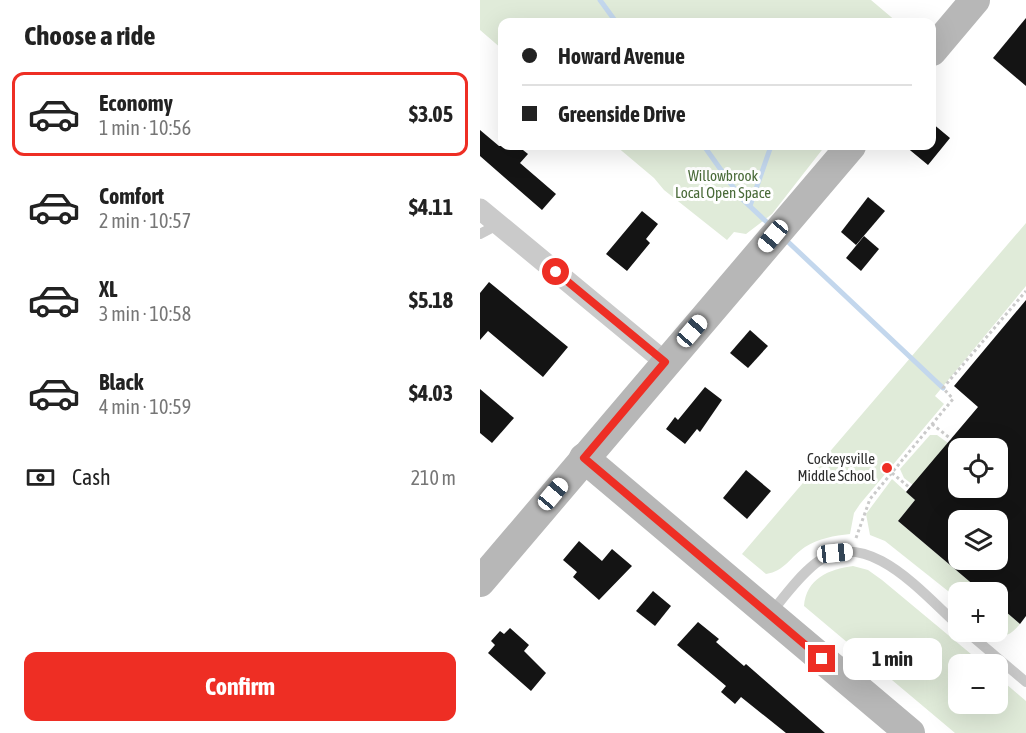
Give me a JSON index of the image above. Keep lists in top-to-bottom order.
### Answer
{
  "parks": ["Willowbrook Local Open Space"],
  "places": ["Cockeysville Middle School"],
  "page": {
    "heading": "Choose a ride",
    "banner": ["Howard Avenue", "Greenside Drive"],
    "list": [
      {
        "name": "Economy",
        "note": "1 min · 10:56",
        "value": "$3.05"
      },
      {
        "name": "Comfort",
        "note": "2 min · 10:57",
        "value": "$4.11"
      },
      {
        "name": "XL",
        "note": "3 min · 10:58",
        "value": "$5.18"
      },
      {
        "name": "Black",
        "note": "4 min · 10:59",
        "value": "$4.03"
      }
    ],
    "map_buttons": ["+", "−"],
    "pay": ["Cash", "210 m"],
    "bubble": "1 min",
    "buttons": "Confirm"
  }
}
